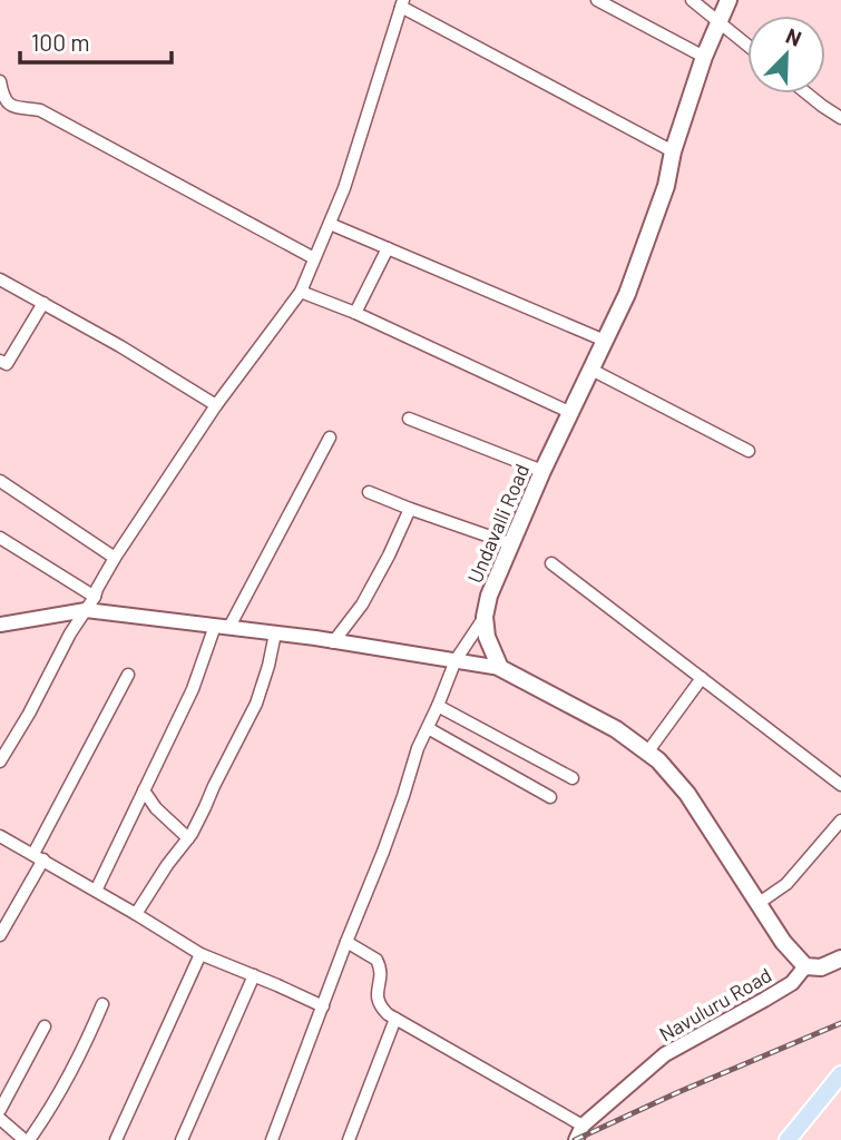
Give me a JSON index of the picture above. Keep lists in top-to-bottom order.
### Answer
{
  "streets": {
    "main road": ["Undavalli Road"],
    "street": ["Navuluru Road"]
  },
  "scale_bar": "100 m",
  "north": "top right"
}
